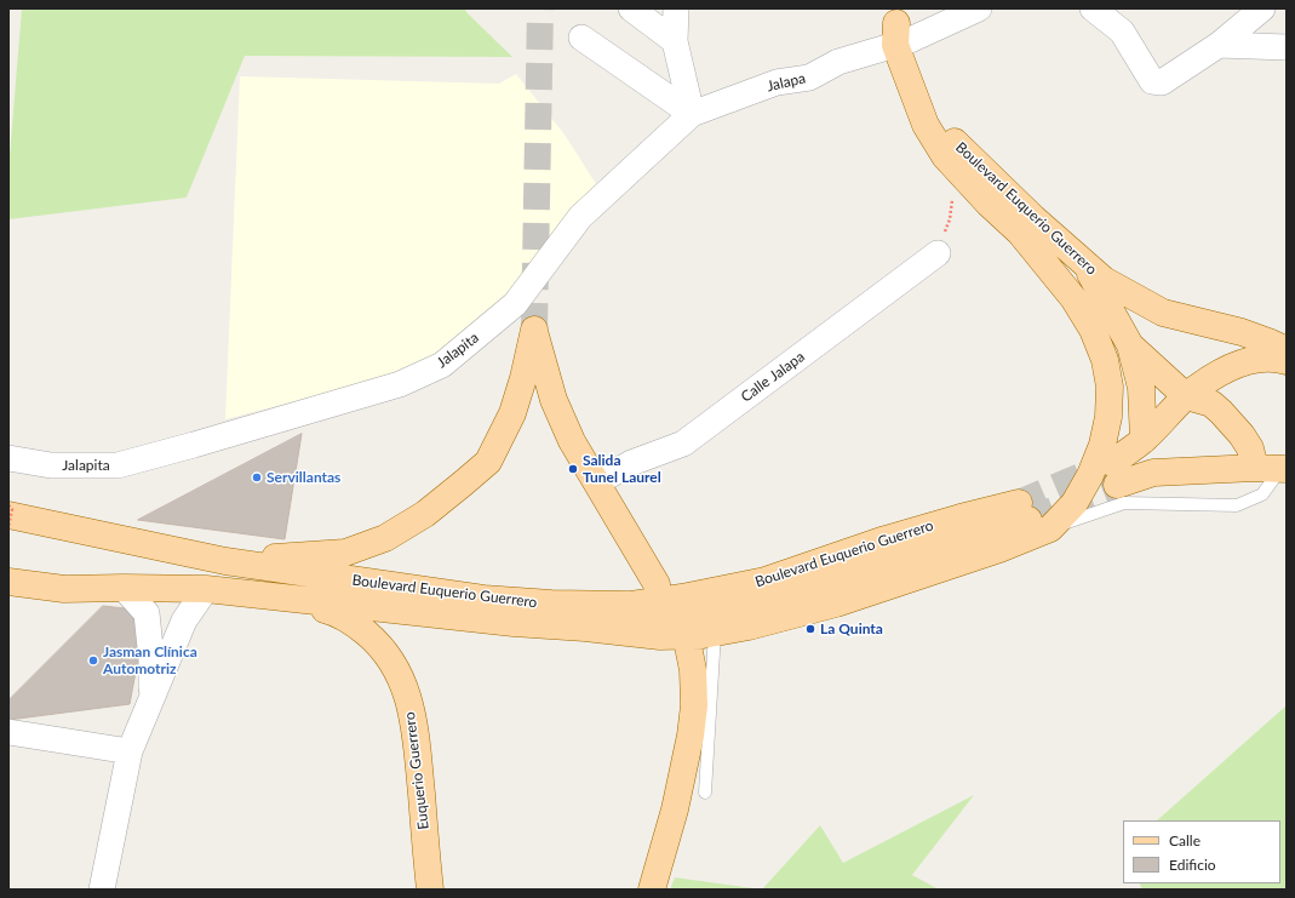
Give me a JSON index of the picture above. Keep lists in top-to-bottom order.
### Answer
{
  "streets": {
    "main road": ["Boulevard Euquerio Guerrero", "Euquerio Guerrero"],
    "street": ["Jalapa", "Jalapita", "Calle Jalapa"]
  },
  "crossings": [
    ["Jalapa", "Boulevard Euquerio Guerrero"],
    ["Jalapa", "Jalapita"],
    ["Boulevard Euquerio Guerrero", "Euquerio Guerrero"]
  ],
  "places": [
    "Salida Tunel Laurel",
    "Servillantas",
    "La Quinta",
    "Jasman Clínica Automotriz"
  ],
  "legend": ["Calle", "Edificio"]
}
